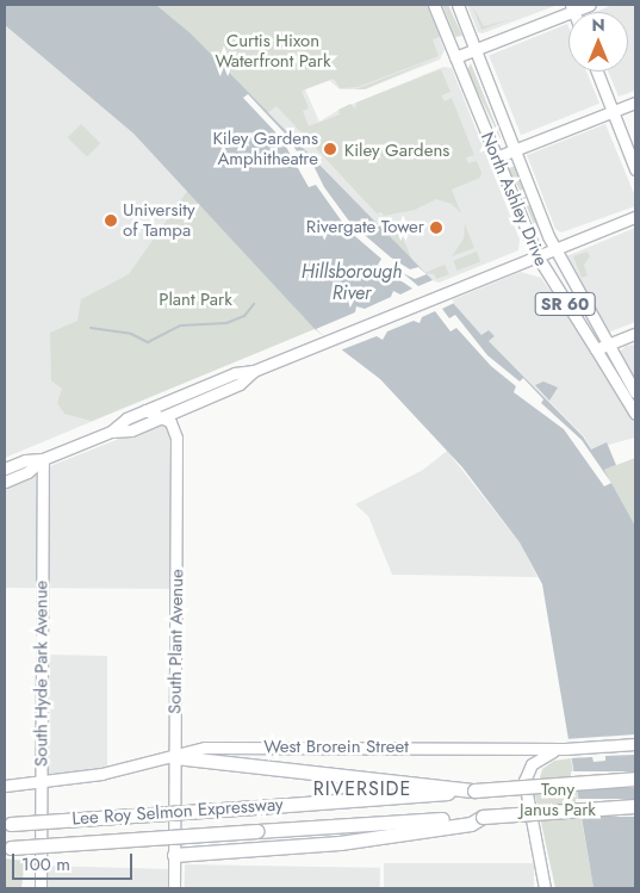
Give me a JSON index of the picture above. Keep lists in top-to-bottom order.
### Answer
{
  "streets": {
    "highway": ["Lee Roy Selmon Expressway"],
    "main road": [
      "North Ashley Drive",
      "SR 60",
      "South Plant Avenue",
      "South Hyde Park Avenue",
      "West Brorein Street"
    ]
  },
  "crossings": [
    ["South Plant Avenue", "West Brorein Street"],
    ["South Hyde Park Avenue", "West Brorein Street"]
  ],
  "districts": ["RIVERSIDE"],
  "water": ["Hillsborough River"],
  "parks": [
    "Curtis Hixon Waterfront Park",
    "Kiley Gardens",
    "Plant Park",
    "Tony Janus Park"
  ],
  "places": ["Kiley Gardens Amphitheatre", "University of Tampa", "Rivergate Tower"],
  "scale_bar": "100 m",
  "north": "top"
}
